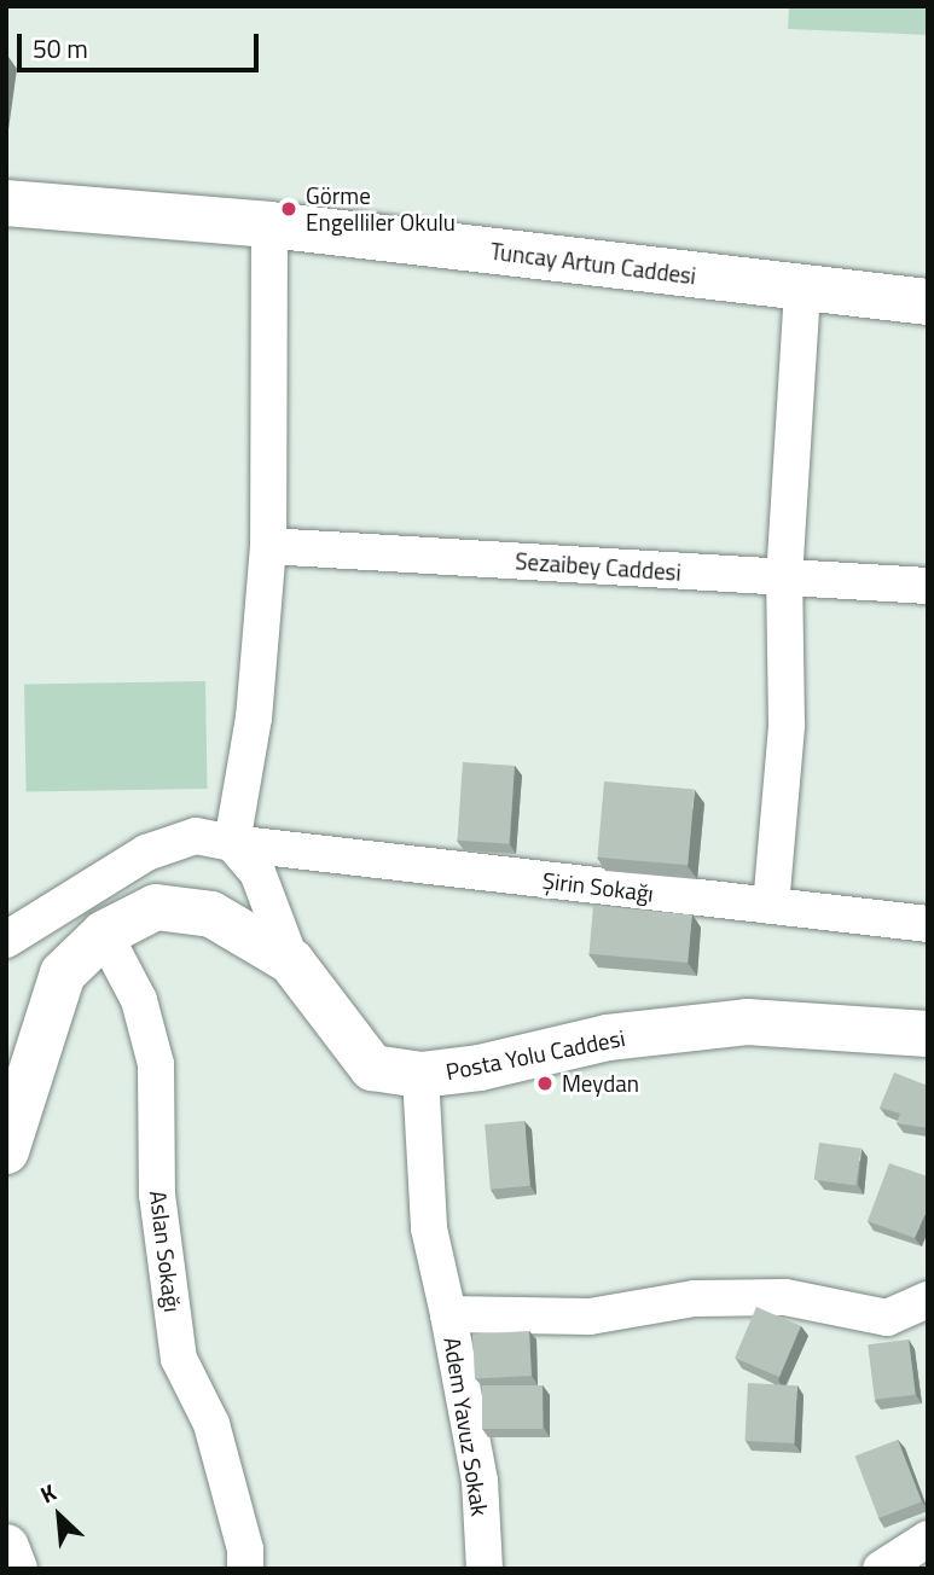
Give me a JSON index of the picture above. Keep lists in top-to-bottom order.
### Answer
{
  "streets": {
    "street": [
      "Tuncay Artun Caddesi",
      "Sezaibey Caddesi",
      "Şirin Sokağı",
      "Posta Yolu Caddesi",
      "Aslan Sokağı",
      "Adem Yavuz Sokak"
    ]
  },
  "crossings": [
    ["Posta Yolu Caddesi", "Aslan Sokağı"]
  ],
  "places": ["Görme Engelliler Okulu", "Meydan"],
  "scale_bar": "50 m",
  "north": "top left"
}
